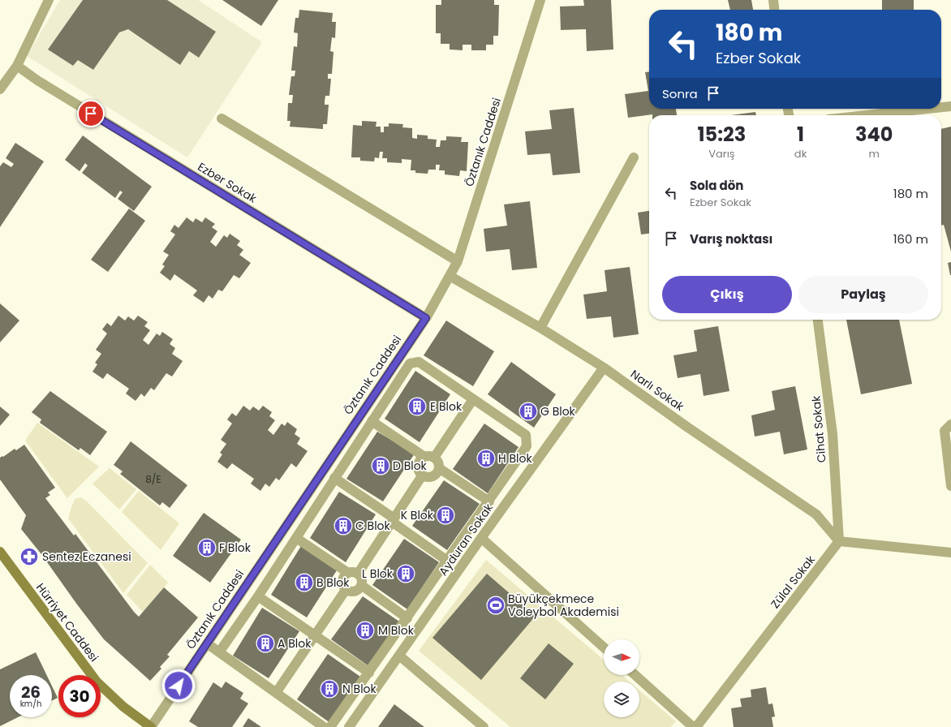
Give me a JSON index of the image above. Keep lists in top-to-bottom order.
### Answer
{
  "streets": {
    "main road": ["Hürriyet Caddesi"],
    "street": [
      "Öztanık Caddesi",
      "Ezber Sokak",
      "Narlı Sokak",
      "Cihat Sokak",
      "Ayduran Sokak",
      "Zülal Sokak"
    ]
  },
  "crossings": [
    ["Öztanık Caddesi", "Ezber Sokak"],
    ["Öztanık Caddesi", "Narlı Sokak"],
    ["Öztanık Caddesi", "Hürriyet Caddesi"],
    ["Narlı Sokak", "Cihat Sokak"],
    ["Narlı Sokak", "Ayduran Sokak"],
    ["Narlı Sokak", "Zülal Sokak"],
    ["Cihat Sokak", "Zülal Sokak"]
  ],
  "places": {
    "building": [
      "E Blok",
      "G Blok",
      "H Blok",
      "D Blok",
      "K Blok",
      "C Blok",
      "F Blok",
      "L Blok",
      "B Blok",
      "M Blok",
      "A Blok",
      "N Blok"
    ],
    "pharmacy": ["Sentez Eczanesi"],
    "sports": ["Büyükçekmece Voleybol Akademisi"]
  },
  "house_numbers": ["8/E"],
  "north": "right",
  "page": {
    "turn": ["180 m", "Ezber Sokak"],
    "then": "Sonra",
    "eta": [
      "15:23",
      "Varış",
      "1",
      "dk",
      "340",
      "m"
    ],
    "list": [
      {
        "name": "Sola dön",
        "note": "Ezber Sokak",
        "value": "180 m"
      },
      {
        "name": "Varış noktası",
        "value": "160 m"
      }
    ],
    "buttons": ["Çıkış", "Paylaş"],
    "speed": "26 km/h",
    "limit": "30"
  }
}
